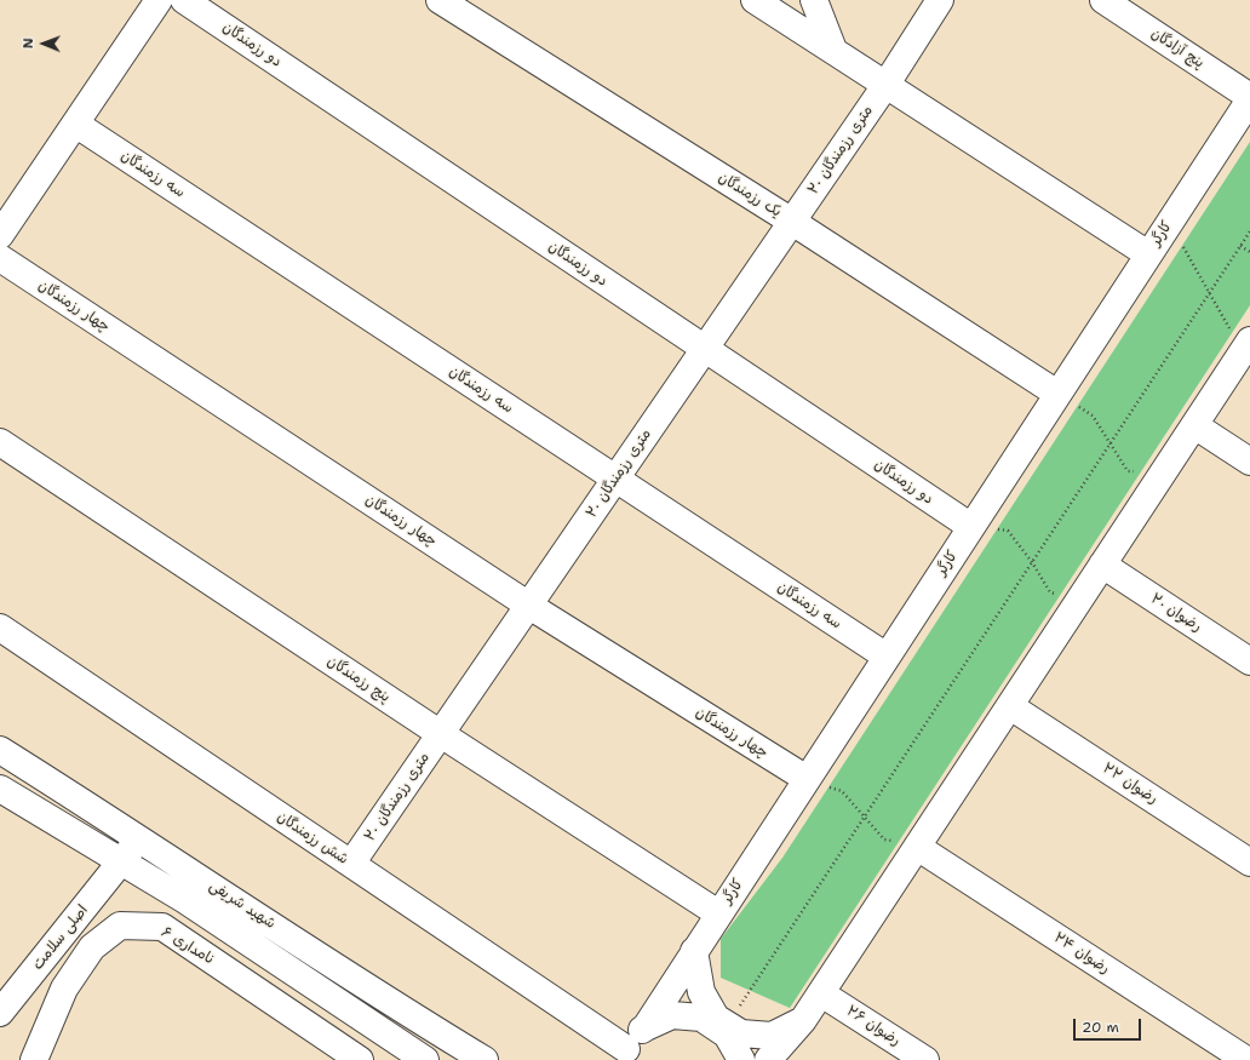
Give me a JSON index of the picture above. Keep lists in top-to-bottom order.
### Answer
{
  "streets": {
    "street": [
      "دو رزمندگان",
      "پنج آزادگان",
      "۲۰ متری رزمندگان",
      "سه رزمندگان",
      "یک رزمندگان",
      "کارگر",
      "چهار رزمندگان",
      "رضوان ۲۰",
      "پنج رزمندگان",
      "رضوان ۲۲",
      "شش رزمندگان",
      "شهید شریفی",
      "اصلی سلامت",
      "نامداری ۶",
      "رضوان ۲۴",
      "رضوان ۲۶"
    ]
  },
  "crossings": [
    ["دو رزمندگان", "۲۰ متری رزمندگان"],
    ["دو رزمندگان", "کارگر"],
    ["پنج آزادگان", "کارگر"],
    ["۲۰ متری رزمندگان", "سه رزمندگان"],
    ["۲۰ متری رزمندگان", "یک رزمندگان"],
    ["۲۰ متری رزمندگان", "چهار رزمندگان"],
    ["۲۰ متری رزمندگان", "پنج رزمندگان"],
    ["۲۰ متری رزمندگان", "شش رزمندگان"],
    ["سه رزمندگان", "کارگر"],
    ["یک رزمندگان", "کارگر"],
    ["کارگر", "چهار رزمندگان"],
    ["کارگر", "پنج رزمندگان"],
    ["شهید شریفی", "اصلی سلامت"],
    ["شهید شریفی", "نامداری ۶"]
  ],
  "scale_bar": "20 m",
  "north": "left"
}
